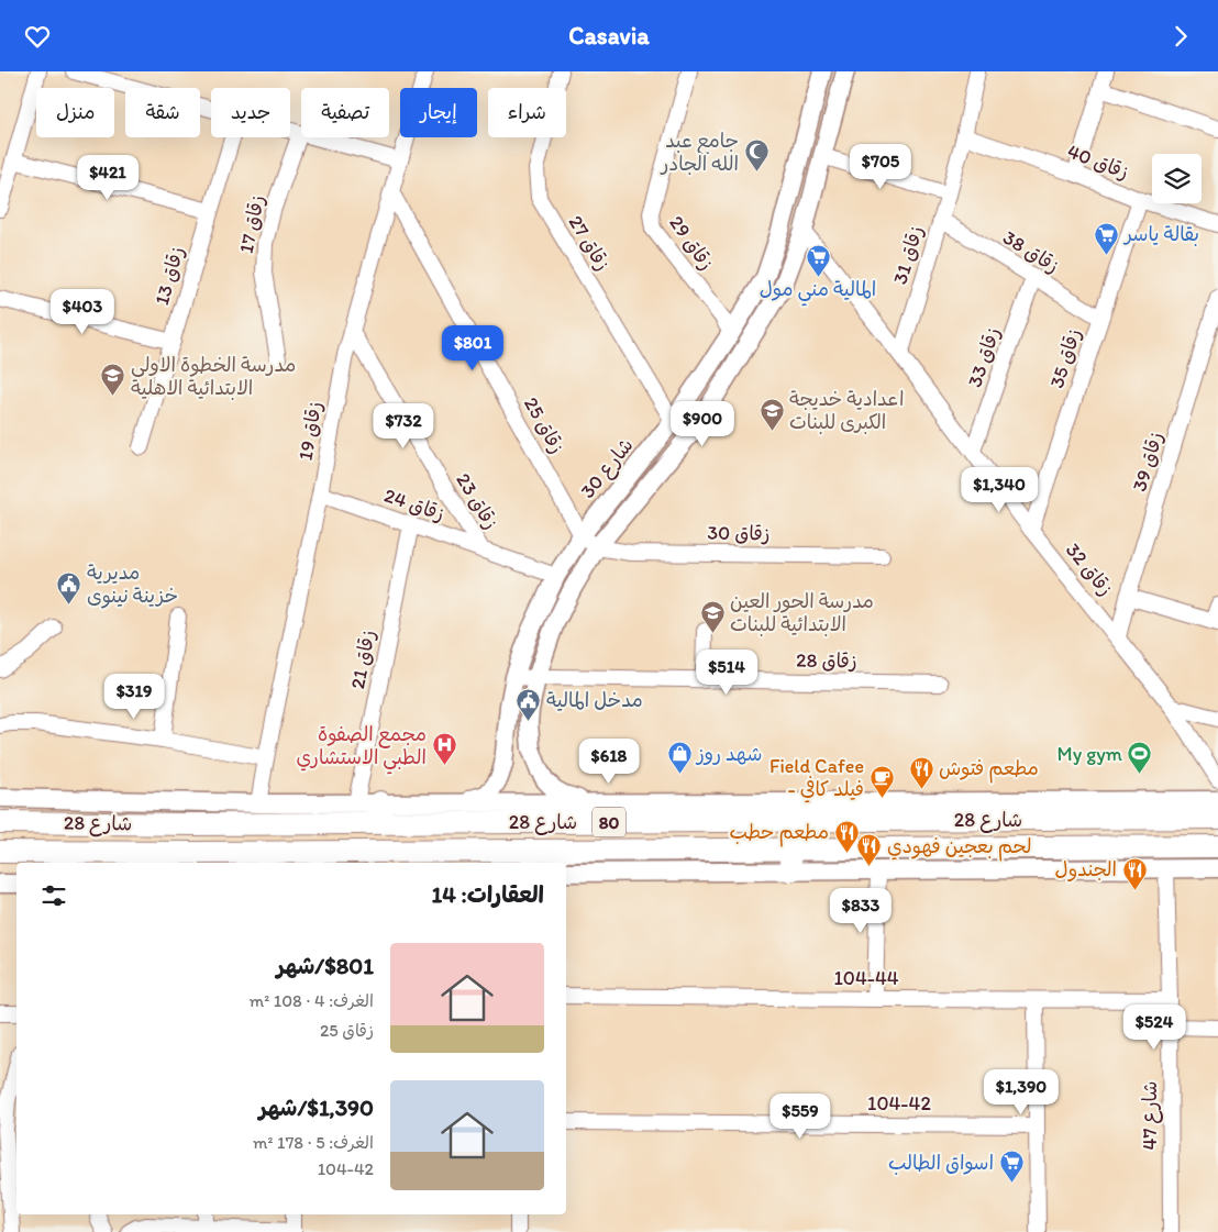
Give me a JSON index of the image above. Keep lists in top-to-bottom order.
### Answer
{
  "streets": {
    "highway": ["شارع 28", "80"],
    "main road": ["شارع 30"],
    "street": [
      "زقاق 40",
      "زقاق 17",
      "زقاق 27",
      "زقاق 29",
      "زقاق 38",
      "زقاق 31",
      "زقاق 13",
      "زقاق 33",
      "زقاق 35",
      "زقاق 25",
      "زقاق 19",
      "زقاق 39",
      "زقاق 23",
      "زقاق 24",
      "زقاق 30",
      "زقاق 32",
      "زقاق 21",
      "زقاق 28",
      "104-44",
      "104-42",
      "شارع 47"
    ]
  },
  "crossings": [
    ["زقاق 40", "زقاق 31"],
    ["زقاق 40", "زقاق 35"],
    ["زقاق 27", "شارع 30"],
    ["زقاق 29", "شارع 30"],
    ["زقاق 38", "زقاق 31"],
    ["زقاق 38", "زقاق 33"],
    ["زقاق 38", "زقاق 35"],
    ["زقاق 31", "زقاق 32"],
    ["زقاق 33", "زقاق 32"],
    ["زقاق 35", "زقاق 32"],
    ["زقاق 25", "زقاق 19"],
    ["زقاق 25", "شارع 30"],
    ["زقاق 19", "زقاق 23"],
    ["زقاق 19", "زقاق 24"],
    ["زقاق 39", "زقاق 32"],
    ["شارع 30", "زقاق 24"],
    ["شارع 30", "زقاق 28"],
    ["زقاق 23", "زقاق 24"],
    ["زقاق 24", "زقاق 21"],
    ["104-44", "شارع 47"]
  ],
  "places": {
    "mosque": ["جامع عبد الله الجادر"],
    "supermarket": ["بقالة ياسر", "المالية مني مول", "اسواق الطالب"],
    "school or university": ["مدرسة الخطوة الاولى الابتدائية الاهلية", "اعدادية خديجة الكبرى للبنات", "مدرسة الحور العين الابتدائية للبنات"],
    "public building": ["مديرية خزينة نينوى", "مدخل المالية"],
    "hospital": ["مجمع الصفوة الطبي الاستشاري"],
    "shop": ["شهد روز"],
    "sports": ["My gym"],
    "restaurant": [
      "مطعم فتوش",
      "مطعم حطب",
      "لحم بعجين فهودي",
      "الجندول"
    ],
    "cafe": ["Field Cafee - فيلد كافي"]
  },
  "page": {
    "header": "Casavia",
    "chip": [
      "شراء",
      "إيجار",
      "تصفية",
      "جديد",
      "شقة",
      "منزل"
    ],
    "price": [
      "$705",
      "$421",
      "$403",
      "$801",
      "$900",
      "$732",
      "$1,340",
      "$514",
      "$319",
      "$618",
      "$833",
      "$524",
      "$1,390",
      "$559"
    ],
    "heading": "العقارات: 14",
    "list": [
      {
        "name": "$801/شهر",
        "note": "الغرف: 4 · 108 m² · زقاق 25"
      },
      {
        "name": "$1,390/شهر",
        "note": "الغرف: 5 · 178 m² · 104-42"
      }
    ]
  }
}
